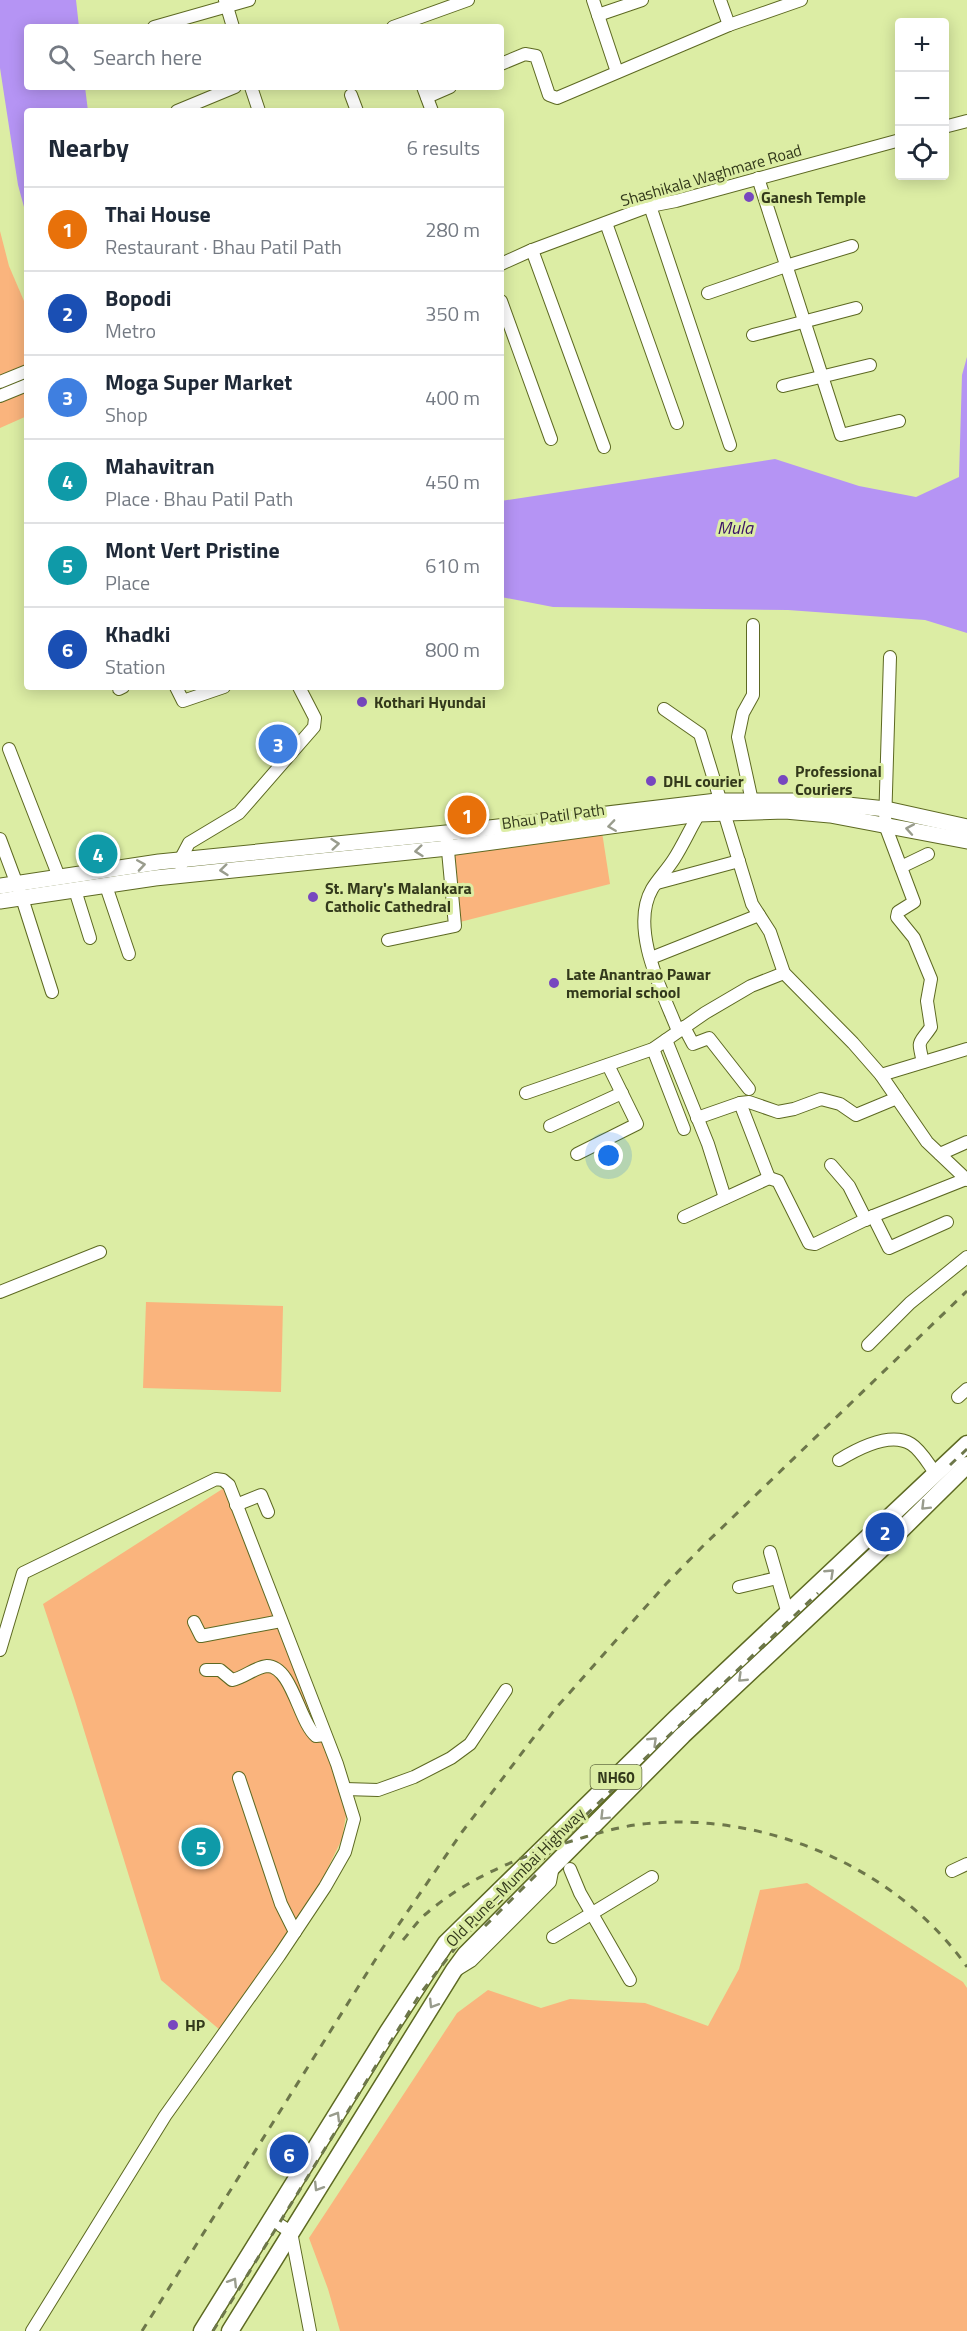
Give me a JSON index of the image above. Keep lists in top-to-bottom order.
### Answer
{
  "streets": {
    "highway": ["NH60", "Old Pune–Mumbai Highway"],
    "main road": ["Bhau Patil Path"],
    "street": ["Shashikala Waghmare Road"]
  },
  "water": ["Mula"],
  "places": [
    "Ganesh Temple",
    "Kothari Hyundai",
    "Professional Couriers",
    "DHL courier",
    "St. Mary's Malankara Catholic Cathedral",
    "Late Anantrao Pawar memorial school",
    "HP"
  ],
  "page": {
    "map_buttons": ["+", "−"],
    "search": "Search here",
    "heading": ["Nearby", "6 results"],
    "list": [
      {
        "mark": "1",
        "name": "Thai House",
        "note": "Restaurant · Bhau Patil Path",
        "value": "280 m"
      },
      {
        "mark": "2",
        "name": "Bopodi",
        "note": "Metro",
        "value": "350 m"
      },
      {
        "mark": "3",
        "name": "Moga Super Market",
        "note": "Shop",
        "value": "400 m"
      },
      {
        "mark": "4",
        "name": "Mahavitran",
        "note": "Place · Bhau Patil Path",
        "value": "450 m"
      },
      {
        "mark": "5",
        "name": "Mont Vert Pristine",
        "note": "Place",
        "value": "610 m"
      },
      {
        "mark": "6",
        "name": "Khadki",
        "note": "Station",
        "value": "800 m"
      }
    ],
    "pins": [
      "3",
      "1",
      "4",
      "2",
      "5",
      "6"
    ]
  }
}
